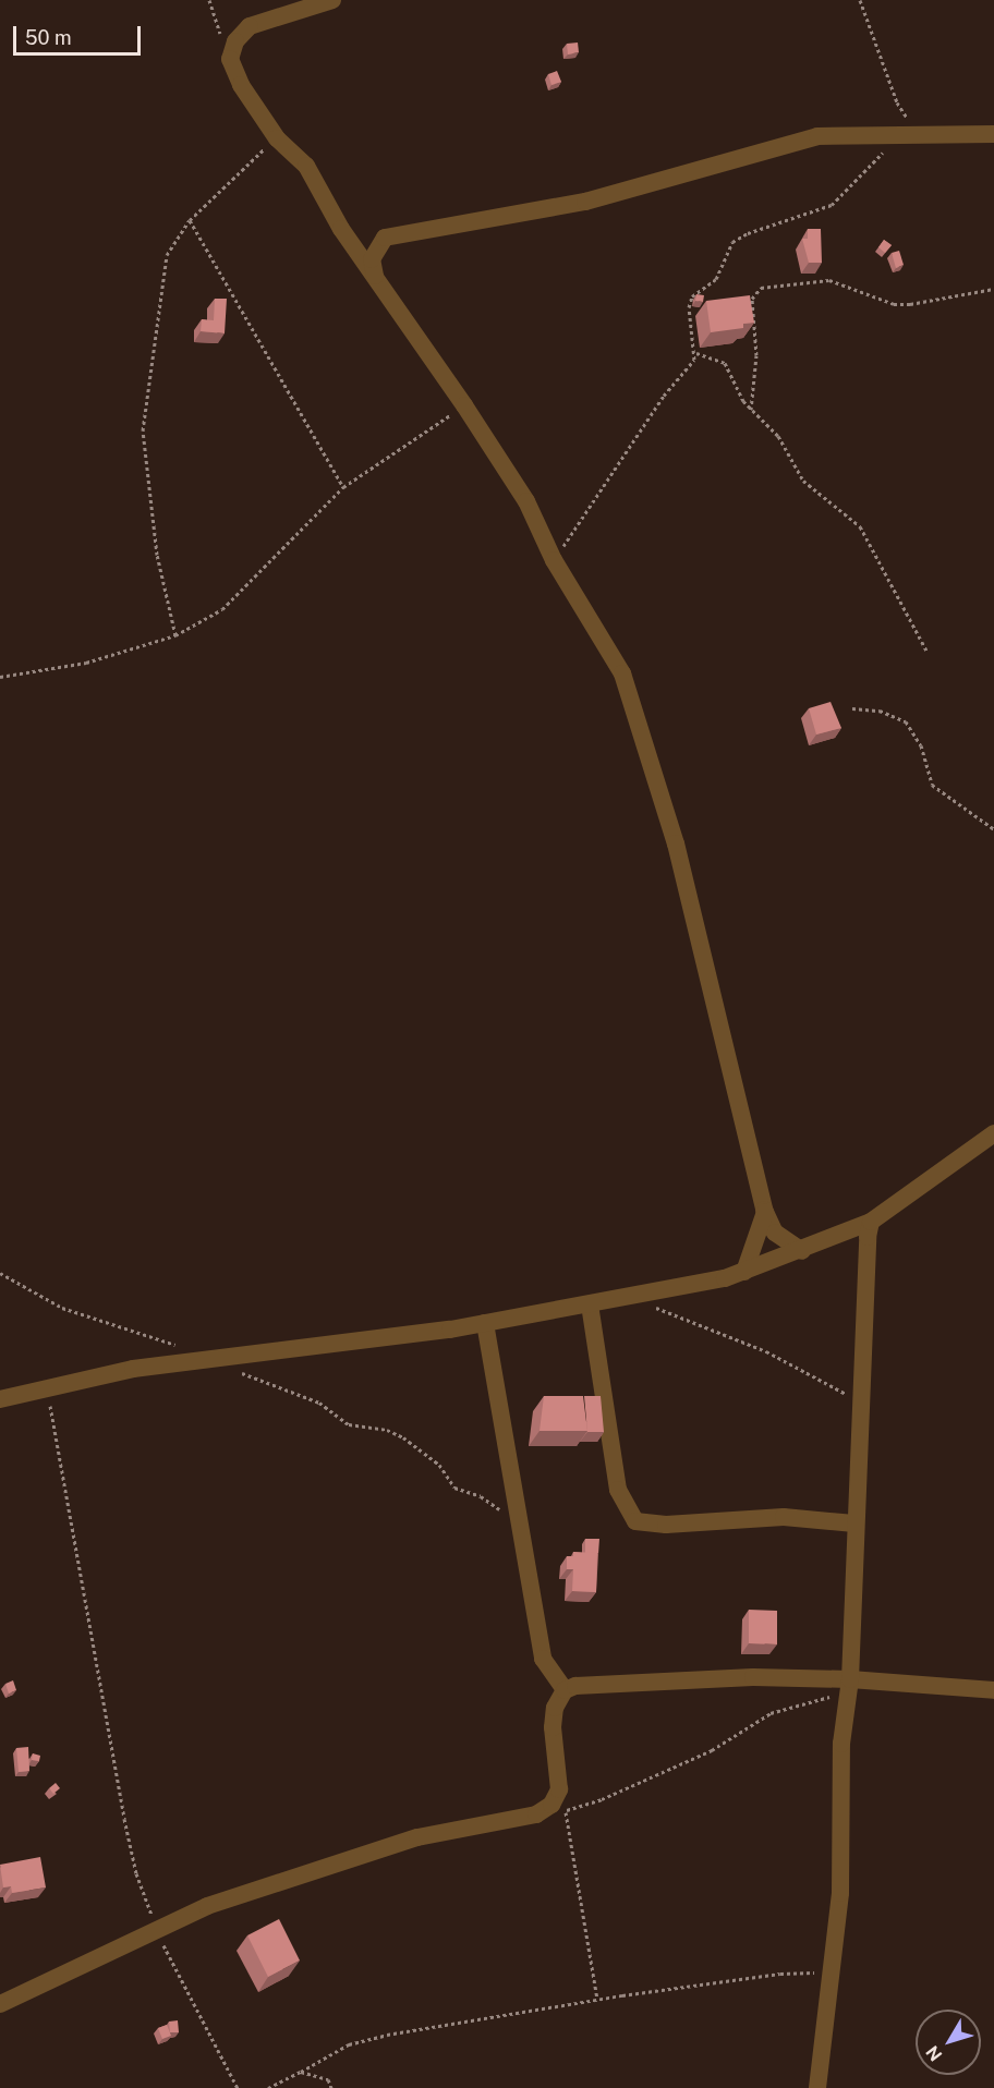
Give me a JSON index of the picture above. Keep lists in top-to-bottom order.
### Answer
{
  "scale_bar": "50 m",
  "north": "bottom left"
}
